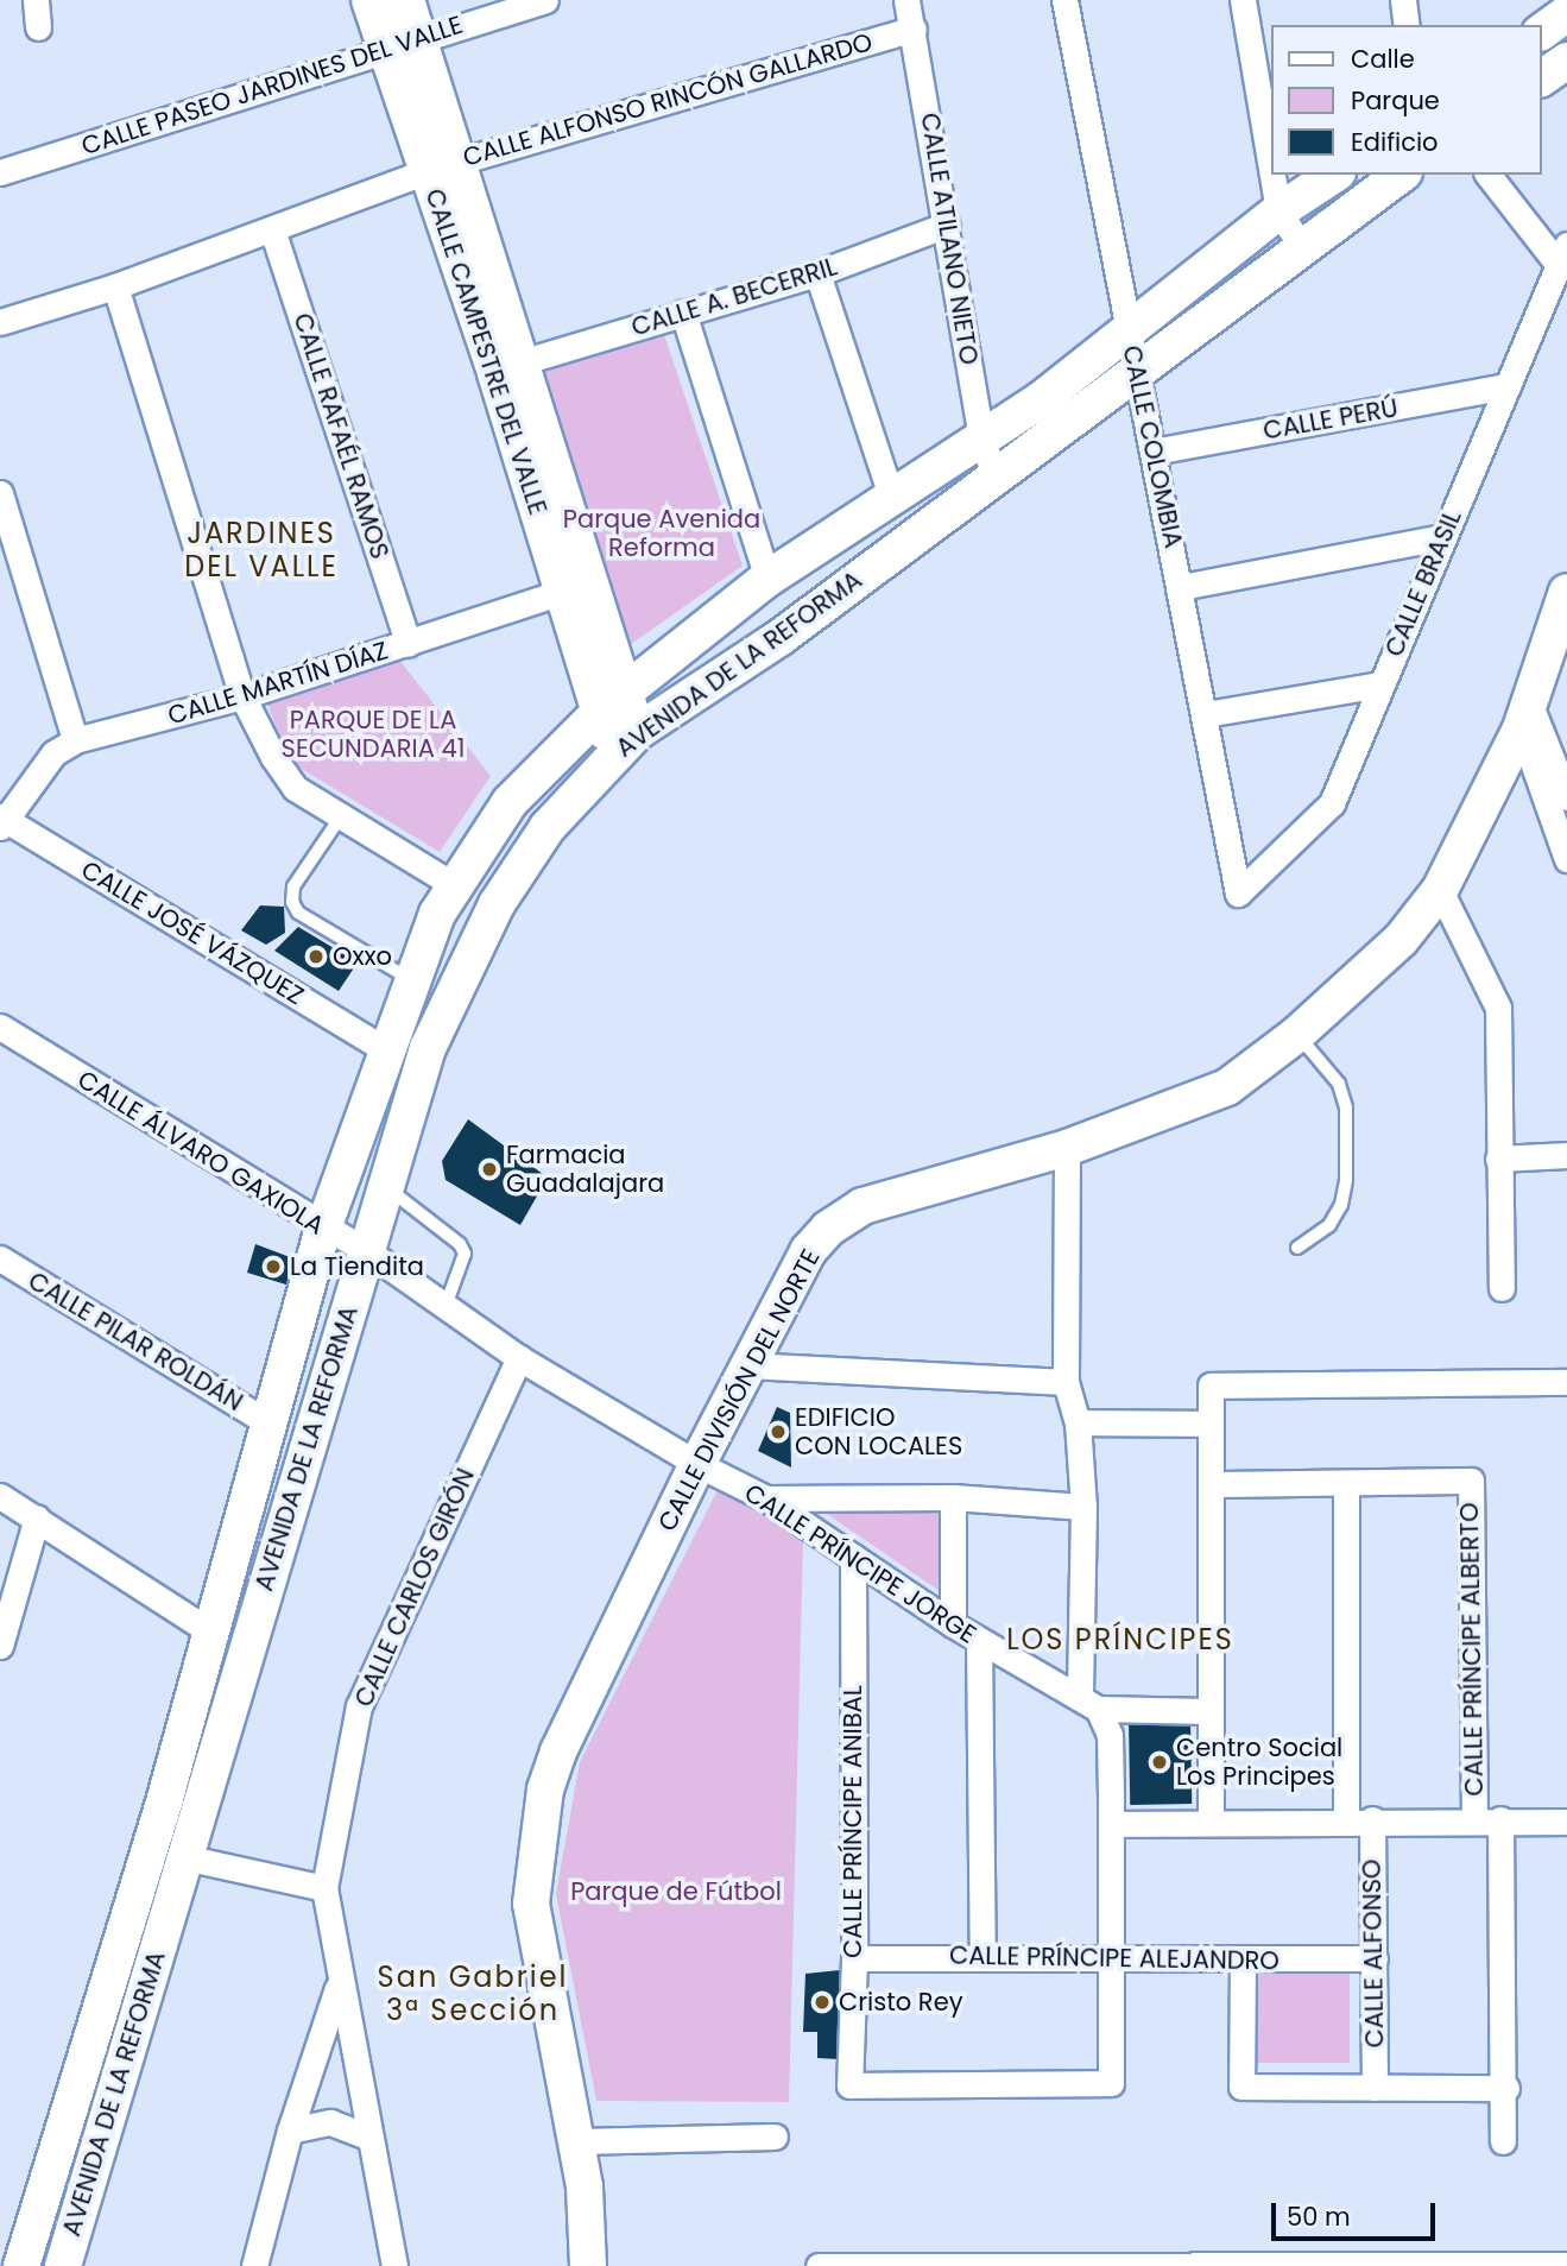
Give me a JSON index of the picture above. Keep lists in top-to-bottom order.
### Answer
{
  "streets": {
    "main road": ["CALLE CAMPESTRE DEL VALLE", "AVENIDA DE LA REFORMA", "CALLE DIVISIÓN DEL NORTE"],
    "street": [
      "CALLE PASEO JARDINES DEL VALLE",
      "CALLE ALFONSO RINCÓN GALLARDO",
      "CALLE ATILANO NIETO",
      "CALLE A. BECERRIL",
      "CALLE PERÚ",
      "CALLE RAFAÉL RAMOS",
      "CALLE COLOMBIA",
      "CALLE BRASIL",
      "CALLE MARTÍN DÍAZ",
      "CALLE JOSÉ VÁZQUEZ",
      "CALLE ÁLVARO GAXIOLA",
      "CALLE PILAR ROLDÁN",
      "CALLE PRÍNCIPE JORGE",
      "CALLE CARLOS GIRÓN",
      "CALLE PRÍNCIPE ALBERTO",
      "CALLE PRÍNCIPE ANIBAL",
      "CALLE ALFONSO",
      "CALLE PRÍNCIPE ALEJANDRO"
    ]
  },
  "crossings": [
    ["CALLE PASEO JARDINES DEL VALLE", "CALLE CAMPESTRE DEL VALLE"],
    ["CALLE ALFONSO RINCÓN GALLARDO", "CALLE ATILANO NIETO"],
    ["CALLE ALFONSO RINCÓN GALLARDO", "CALLE CAMPESTRE DEL VALLE"],
    ["CALLE ALFONSO RINCÓN GALLARDO", "CALLE RAFAÉL RAMOS"],
    ["CALLE ATILANO NIETO", "CALLE A. BECERRIL"],
    ["CALLE ATILANO NIETO", "AVENIDA DE LA REFORMA"],
    ["CALLE A. BECERRIL", "CALLE CAMPESTRE DEL VALLE"],
    ["CALLE CAMPESTRE DEL VALLE", "AVENIDA DE LA REFORMA"],
    ["CALLE CAMPESTRE DEL VALLE", "CALLE MARTÍN DÍAZ"],
    ["CALLE PERÚ", "CALLE COLOMBIA"],
    ["CALLE PERÚ", "CALLE BRASIL"],
    ["CALLE RAFAÉL RAMOS", "CALLE MARTÍN DÍAZ"],
    ["CALLE COLOMBIA", "CALLE BRASIL"],
    ["CALLE COLOMBIA", "AVENIDA DE LA REFORMA"],
    ["AVENIDA DE LA REFORMA", "CALLE JOSÉ VÁZQUEZ"],
    ["AVENIDA DE LA REFORMA", "CALLE ÁLVARO GAXIOLA"],
    ["AVENIDA DE LA REFORMA", "CALLE PILAR ROLDÁN"],
    ["CALLE MARTÍN DÍAZ", "CALLE JOSÉ VÁZQUEZ"],
    ["CALLE ÁLVARO GAXIOLA", "CALLE DIVISIÓN DEL NORTE"],
    ["CALLE ÁLVARO GAXIOLA", "CALLE PRÍNCIPE JORGE"],
    ["CALLE ÁLVARO GAXIOLA", "CALLE CARLOS GIRÓN"],
    ["CALLE DIVISIÓN DEL NORTE", "CALLE PRÍNCIPE JORGE"],
    ["CALLE PRÍNCIPE JORGE", "CALLE PRÍNCIPE ANIBAL"],
    ["CALLE PRÍNCIPE ANIBAL", "CALLE PRÍNCIPE ALEJANDRO"],
    ["CALLE ALFONSO", "CALLE PRÍNCIPE ALEJANDRO"]
  ],
  "districts": ["JARDINES DEL VALLE", "LOS PRÍNCIPES", "San Gabriel 3ª Sección"],
  "parks": ["Parque Avenida Reforma", "PARQUE DE LA SECUNDARIA 41", "Parque de Fútbol"],
  "places": [
    "Oxxo",
    "Farmacia Guadalajara",
    "La Tiendita",
    "EDIFICIO CON LOCALES",
    "Centro Social Los Principes",
    "Cristo Rey"
  ],
  "legend": ["Calle", "Parque", "Edificio"],
  "scale_bar": "50 m"
}
